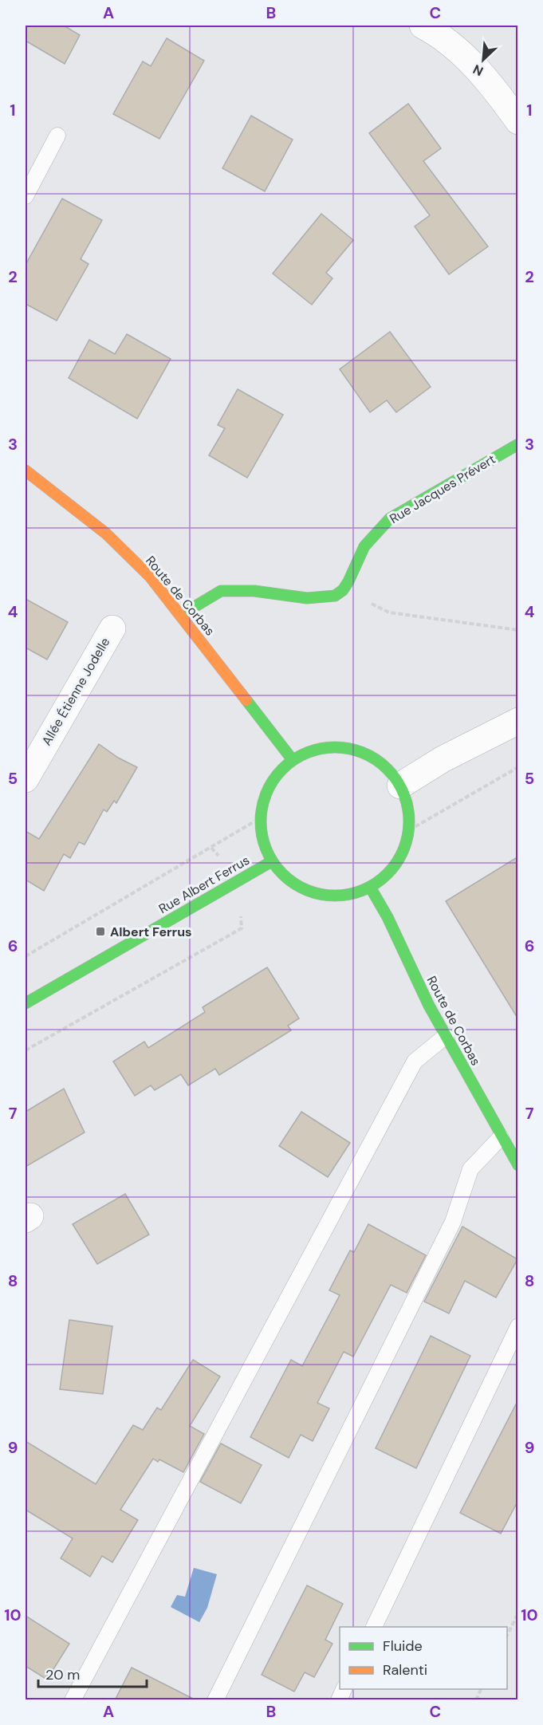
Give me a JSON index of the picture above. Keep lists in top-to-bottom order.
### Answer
{
  "streets": {
    "street": [
      "Rue Jacques Prévert",
      "Route de Corbas",
      "Allée Étienne Jodelle",
      "Rue Albert Ferrus"
    ]
  },
  "crossings": [
    ["Route de Corbas", "Rue Albert Ferrus"]
  ],
  "places": {
    "transit": ["Albert Ferrus"]
  },
  "legend": ["Fluide", "Ralenti"],
  "scale_bar": "20 m",
  "north": "bottom left",
  "grid": {
    "columns": ["A", "B", "C"],
    "rows": [
      "1",
      "2",
      "3",
      "4",
      "5",
      "6",
      "7",
      "8",
      "9",
      "10"
    ]
  }
}
